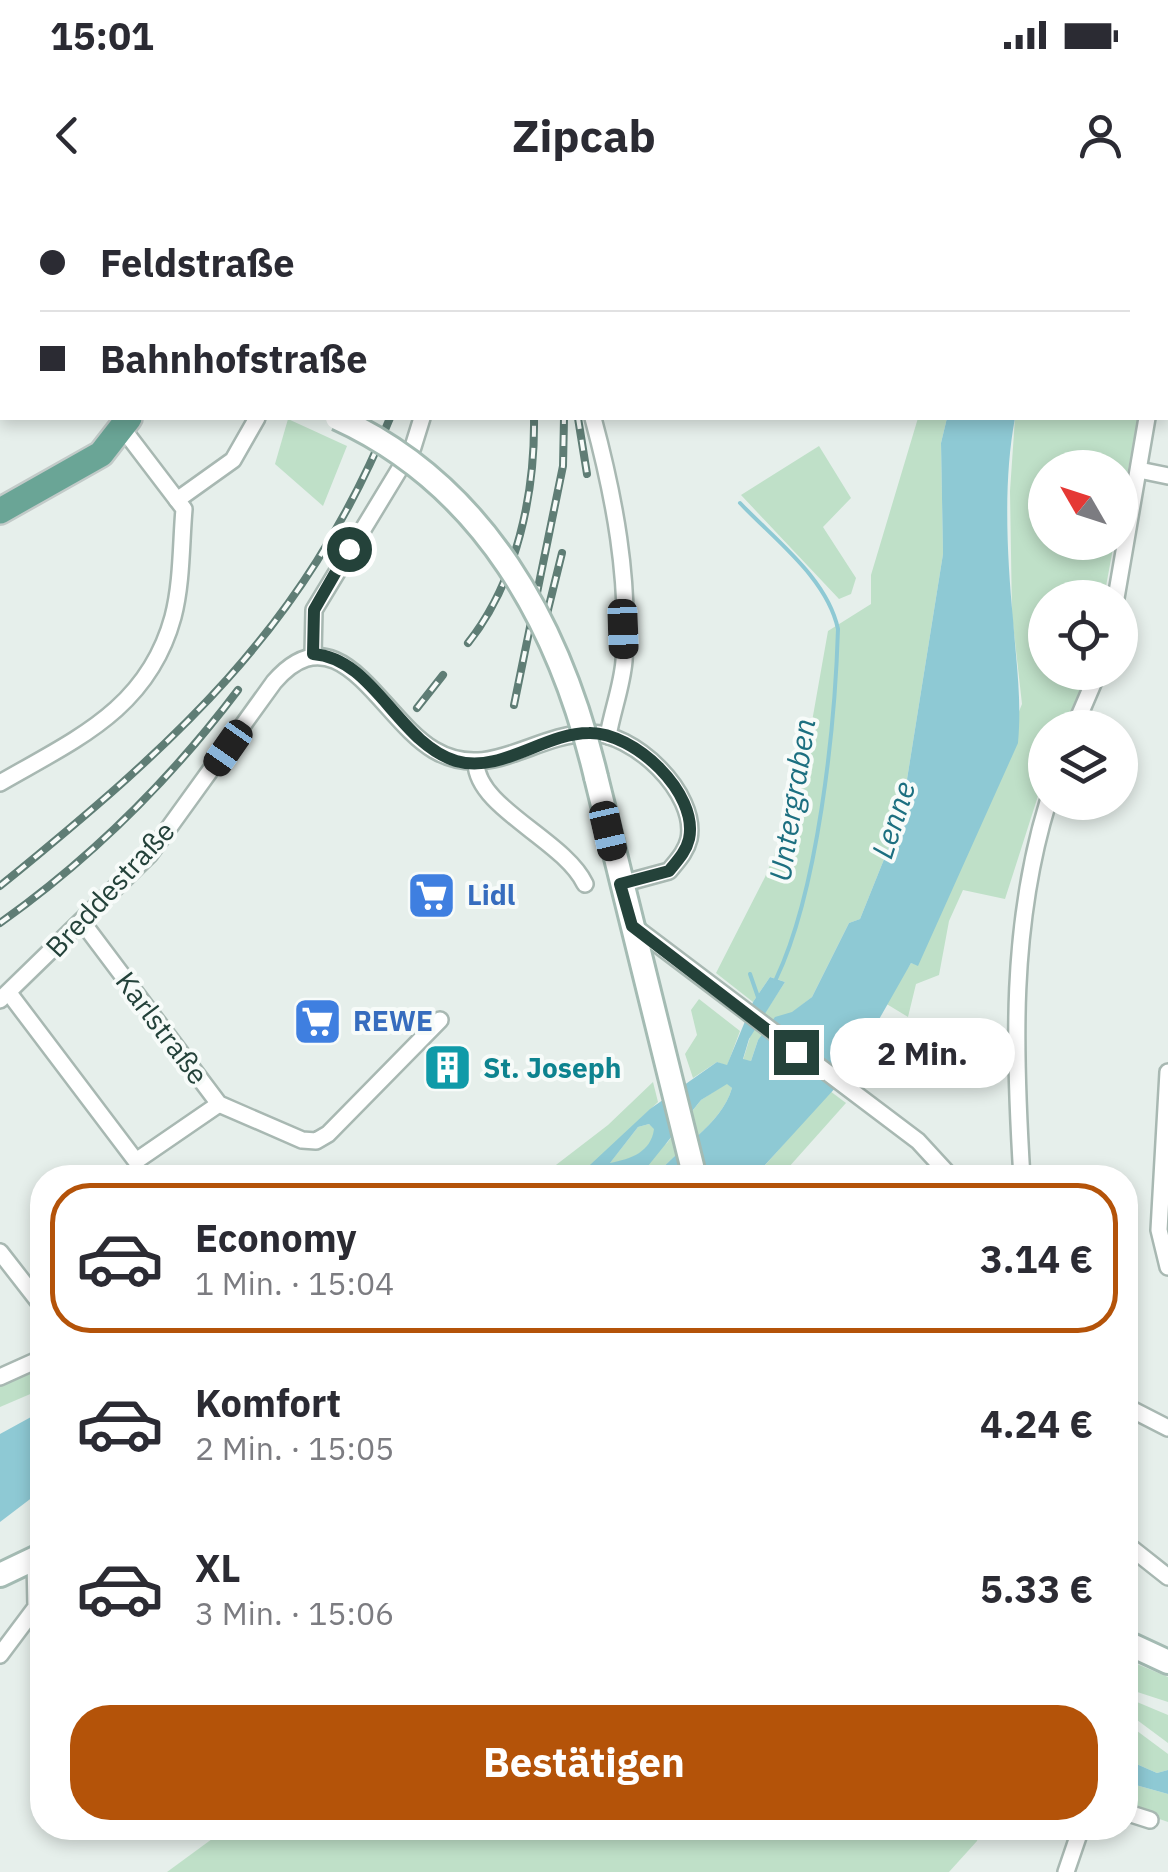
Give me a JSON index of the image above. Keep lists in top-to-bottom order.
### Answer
{
  "streets": {
    "street": ["Breddestraße", "Karlstraße"]
  },
  "crossings": [
    ["Breddestraße", "Karlstraße"]
  ],
  "water": ["Untergraben", "Lenne"],
  "places": {
    "supermarket": ["Lidl", "REWE"],
    "building": ["St. Joseph"]
  },
  "north": "top left",
  "page": {
    "status": "15:01",
    "header": "Zipcab",
    "banner": ["Feldstraße", "Bahnhofstraße"],
    "bubble": "2 Min.",
    "list": [
      {
        "name": "Economy",
        "note": "1 Min. · 15:04",
        "value": "3.14 €"
      },
      {
        "name": "Komfort",
        "note": "2 Min. · 15:05",
        "value": "4.24 €"
      },
      {
        "name": "XL",
        "note": "3 Min. · 15:06",
        "value": "5.33 €"
      }
    ],
    "buttons": "Bestätigen"
  }
}
